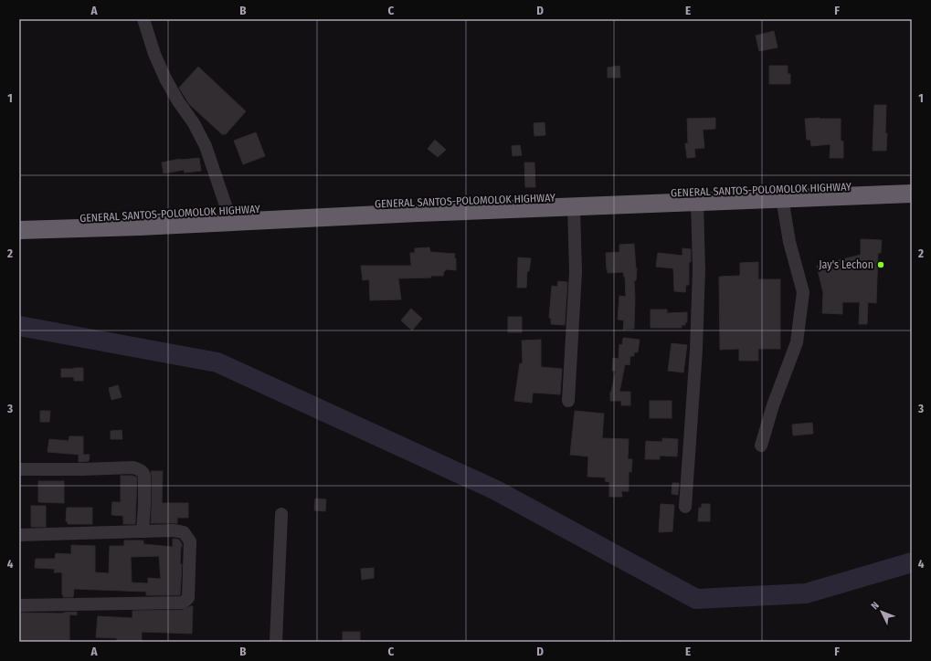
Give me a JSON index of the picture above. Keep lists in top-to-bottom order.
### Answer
{
  "streets": {
    "highway": ["GENERAL SANTOS-POLOMOLOK HIGHWAY"]
  },
  "places": ["Jay's Lechon"],
  "north": "top left",
  "grid": {
    "columns": [
      "A",
      "B",
      "C",
      "D",
      "E",
      "F"
    ],
    "rows": [
      "1",
      "2",
      "3",
      "4"
    ]
  }
}
